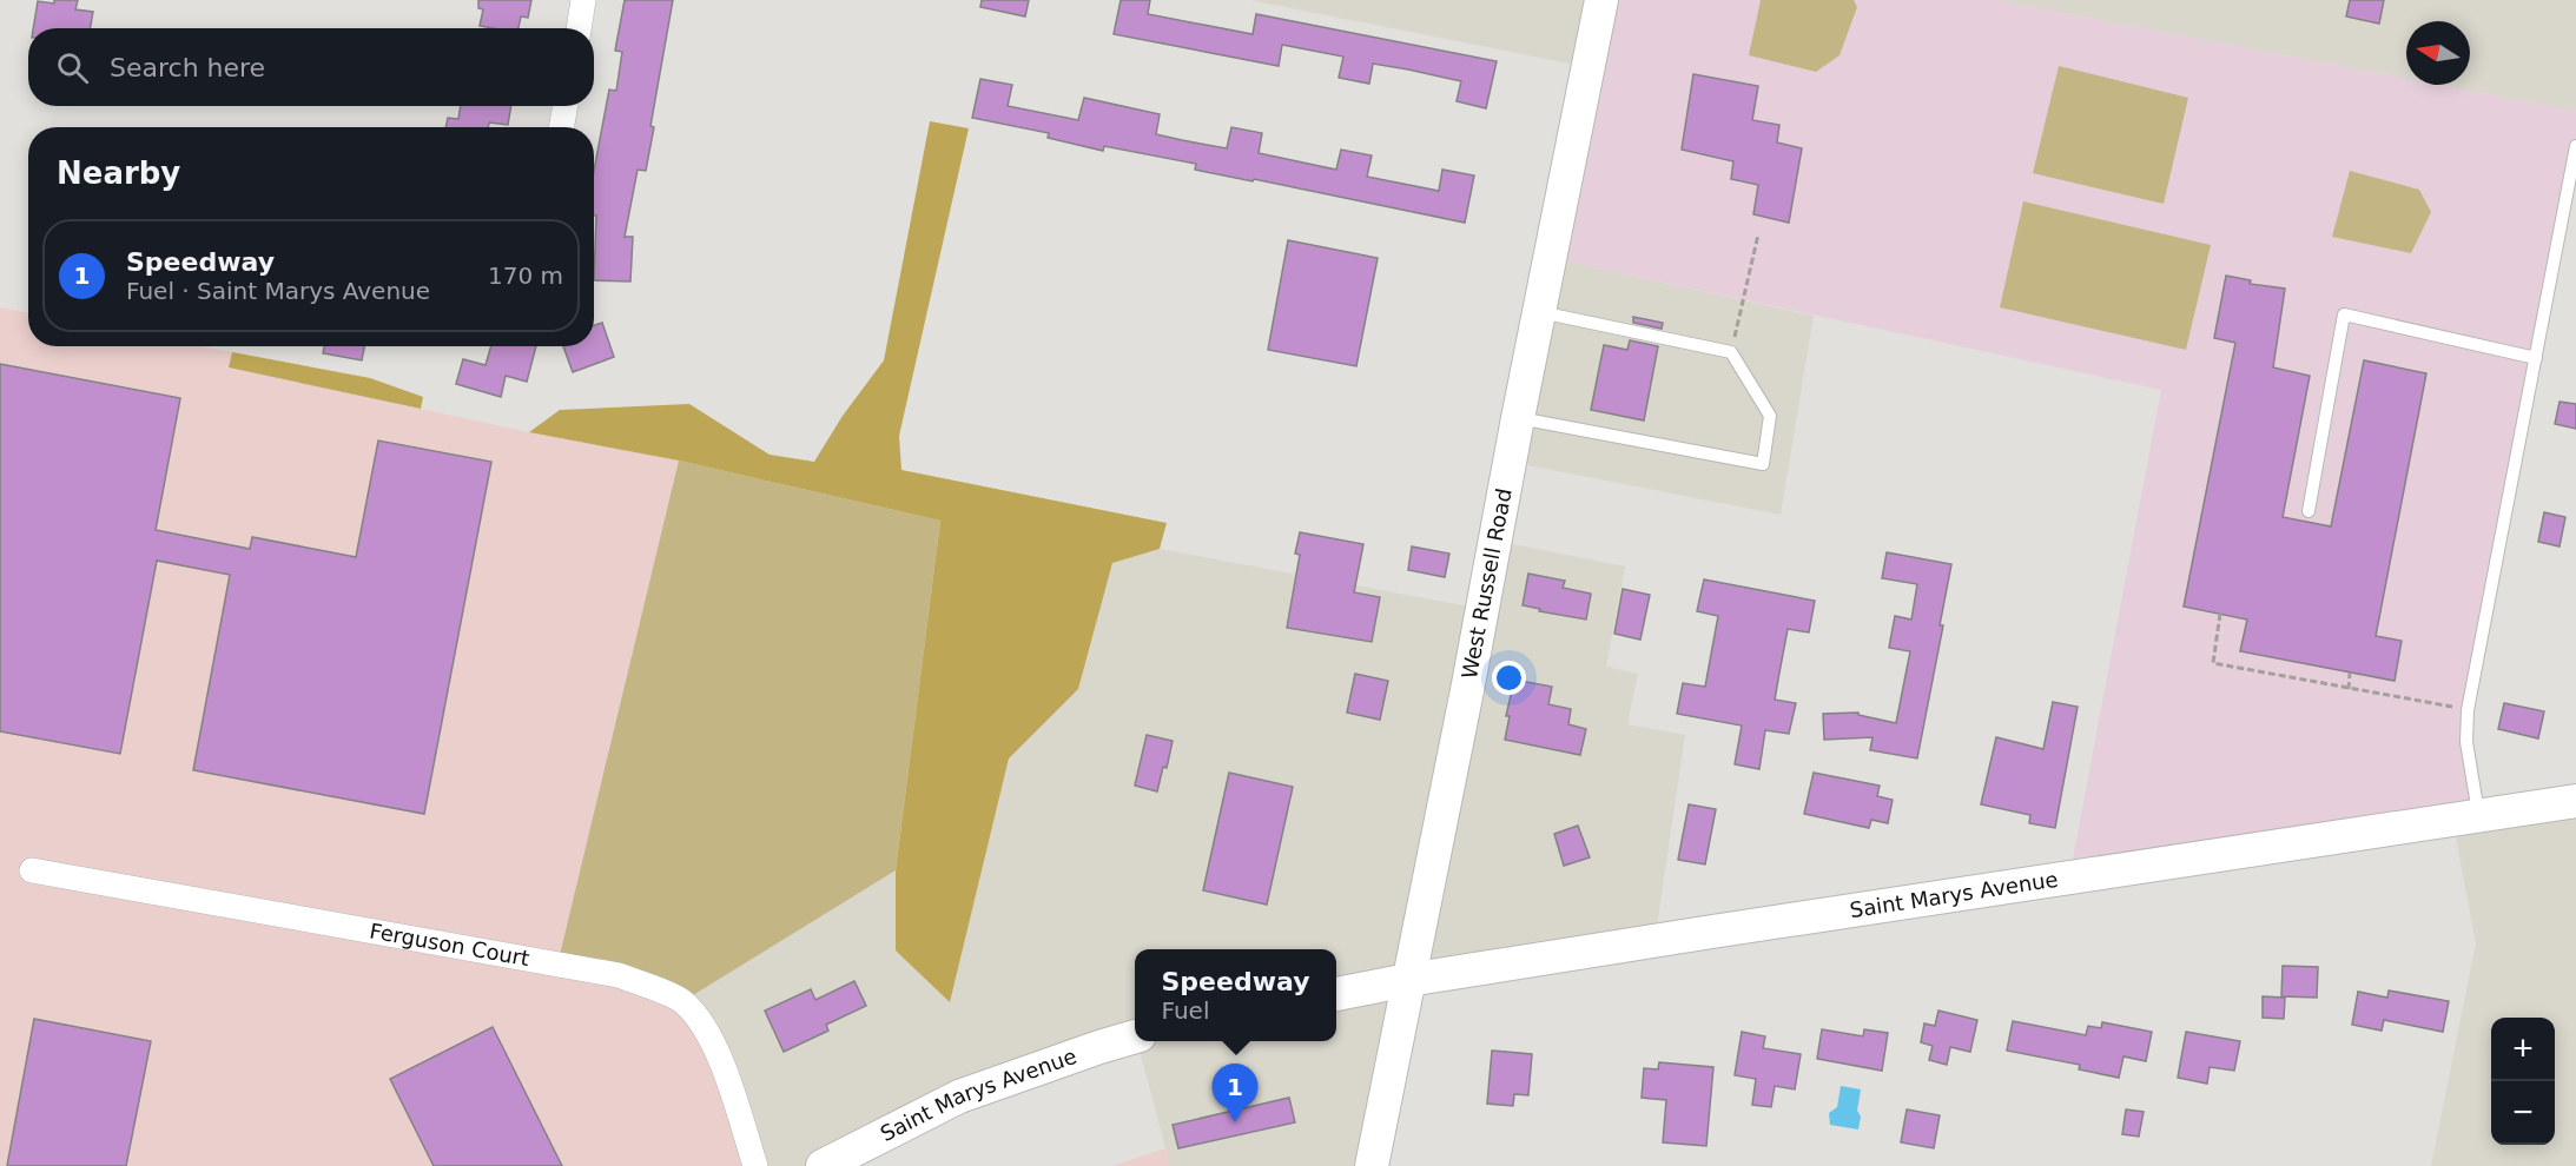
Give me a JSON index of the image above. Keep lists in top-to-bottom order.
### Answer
{
  "streets": {
    "main road": ["West Russell Road", "Saint Marys Avenue"],
    "street": ["Ferguson Court"]
  },
  "crossings": [
    ["West Russell Road", "Saint Marys Avenue"]
  ],
  "north": "left",
  "page": {
    "search": "Search here",
    "heading": "Nearby",
    "list": [
      {
        "mark": "1",
        "name": "Speedway",
        "note": "Fuel · Saint Marys Avenue",
        "value": "170 m"
      }
    ],
    "popup": ["Speedway", "Fuel"],
    "map_buttons": ["+", "−"],
    "pins": "1"
  }
}
